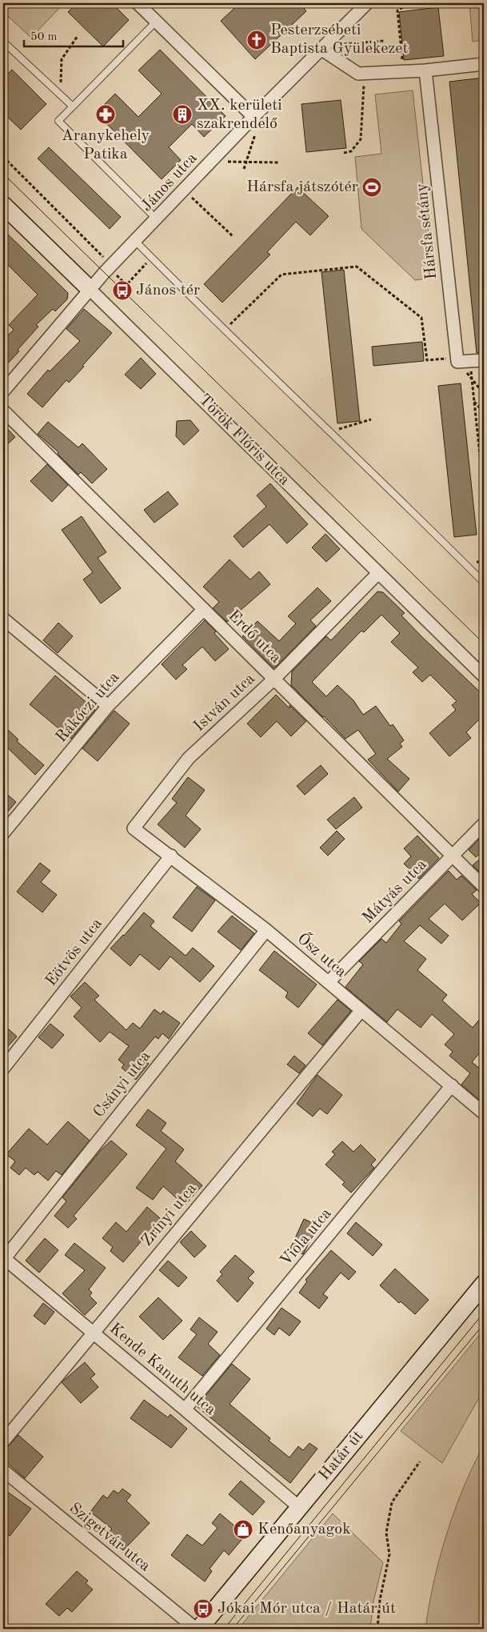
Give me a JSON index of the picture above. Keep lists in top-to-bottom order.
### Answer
{
  "streets": {
    "main road": ["Török Flóris utca", "Határ út"],
    "street": [
      "János utca",
      "Hársfa sétány",
      "Erdő utca",
      "István utca",
      "Rákóczi utca",
      "Mátyás utca",
      "Eötvös utca",
      "Ősz utca",
      "Csányi utca",
      "Zrínyi utca",
      "Viola utca",
      "Kende Kanuth utca",
      "Szigetvár utca"
    ]
  },
  "crossings": [
    ["János utca", "Török Flóris utca"],
    ["Török Flóris utca", "István utca"],
    ["Erdő utca", "István utca"],
    ["Erdő utca", "Rákóczi utca"],
    ["Erdő utca", "Mátyás utca"],
    ["István utca", "Ősz utca"],
    ["Mátyás utca", "Ősz utca"],
    ["Eötvös utca", "Ősz utca"],
    ["Ősz utca", "Csányi utca"],
    ["Ősz utca", "Zrínyi utca"],
    ["Ősz utca", "Viola utca"],
    ["Csányi utca", "Kende Kanuth utca"],
    ["Zrínyi utca", "Kende Kanuth utca"],
    ["Viola utca", "Kende Kanuth utca"],
    ["Kende Kanuth utca", "Határ út"]
  ],
  "places": {
    "church": ["Pesterzsébeti Baptista Gyülekezet"],
    "pharmacy": ["Aranykehely Patika"],
    "building": ["XX. kerületi szakrendelő"],
    "sports": ["Hársfa játszótér"],
    "bus stop": ["János tér", "Jókai Mór utca / Határ út"],
    "shop": ["Kenőanyagok"]
  },
  "scale_bar": "50 m"
}
